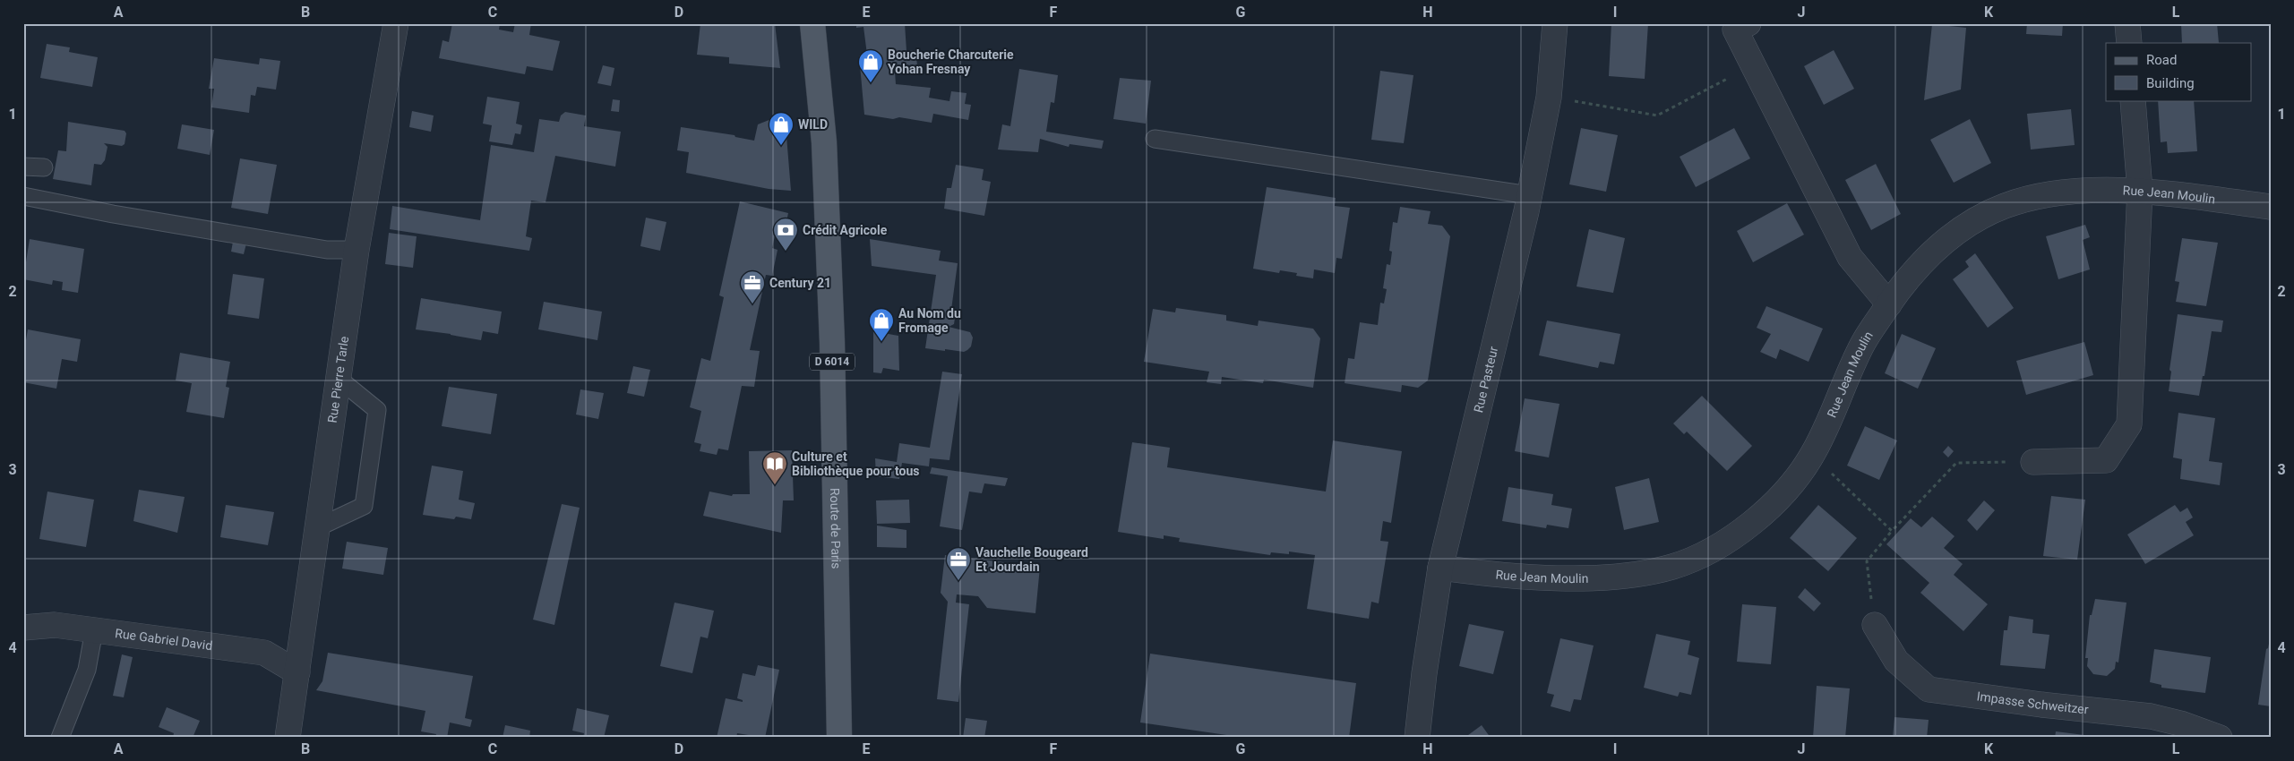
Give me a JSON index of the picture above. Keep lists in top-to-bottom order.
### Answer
{
  "streets": {
    "main road": ["D 6014", "Route de Paris"],
    "street": [
      "Rue Jean Moulin",
      "Rue Pierre Tarle",
      "Rue Pasteur",
      "Rue Gabriel David",
      "Impasse Schweitzer"
    ]
  },
  "crossings": [
    ["Rue Jean Moulin", "Rue Pasteur"],
    ["Rue Pierre Tarle", "Rue Gabriel David"]
  ],
  "places": {
    "shop": ["Boucherie Charcuterie Yohan Fresnay", "WILD", "Au Nom du Fromage"],
    "bank": ["Crédit Agricole"],
    "office": ["Century 21", "Vauchelle Bougeard Et Jourdain"],
    "library": ["Culture et Bibliothèque pour tous"]
  },
  "legend": ["Road", "Building"],
  "grid": {
    "columns": [
      "A",
      "B",
      "C",
      "D",
      "E",
      "F",
      "G",
      "H",
      "I",
      "J",
      "K",
      "L"
    ],
    "rows": [
      "1",
      "2",
      "3",
      "4"
    ]
  }
}
